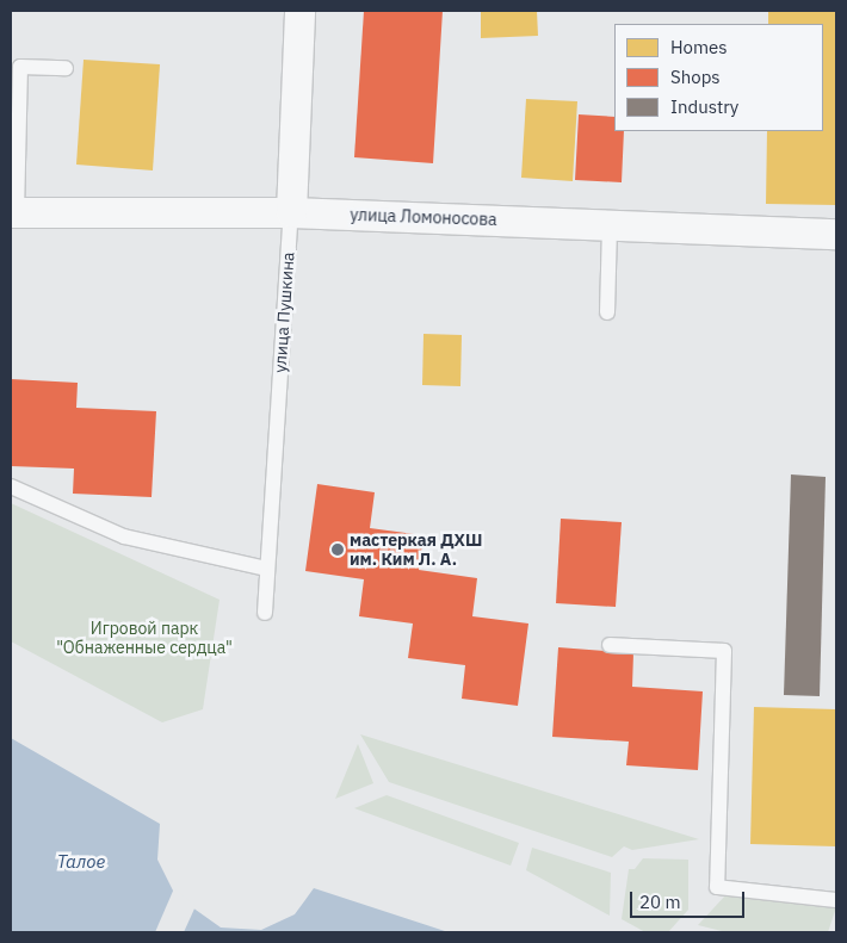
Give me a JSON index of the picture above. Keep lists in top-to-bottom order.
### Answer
{
  "streets": {
    "street": ["улица Ломоносова", "улица Пушкина"]
  },
  "crossings": [
    ["улица Ломоносова", "улица Пушкина"]
  ],
  "water": ["Талое"],
  "parks": ["Игровой парк \"Обнаженные сердца\""],
  "places": ["мастеркая ДХШ им. Ким Л. А."],
  "legend": ["Homes", "Shops", "Industry"],
  "scale_bar": "20 m"
}
